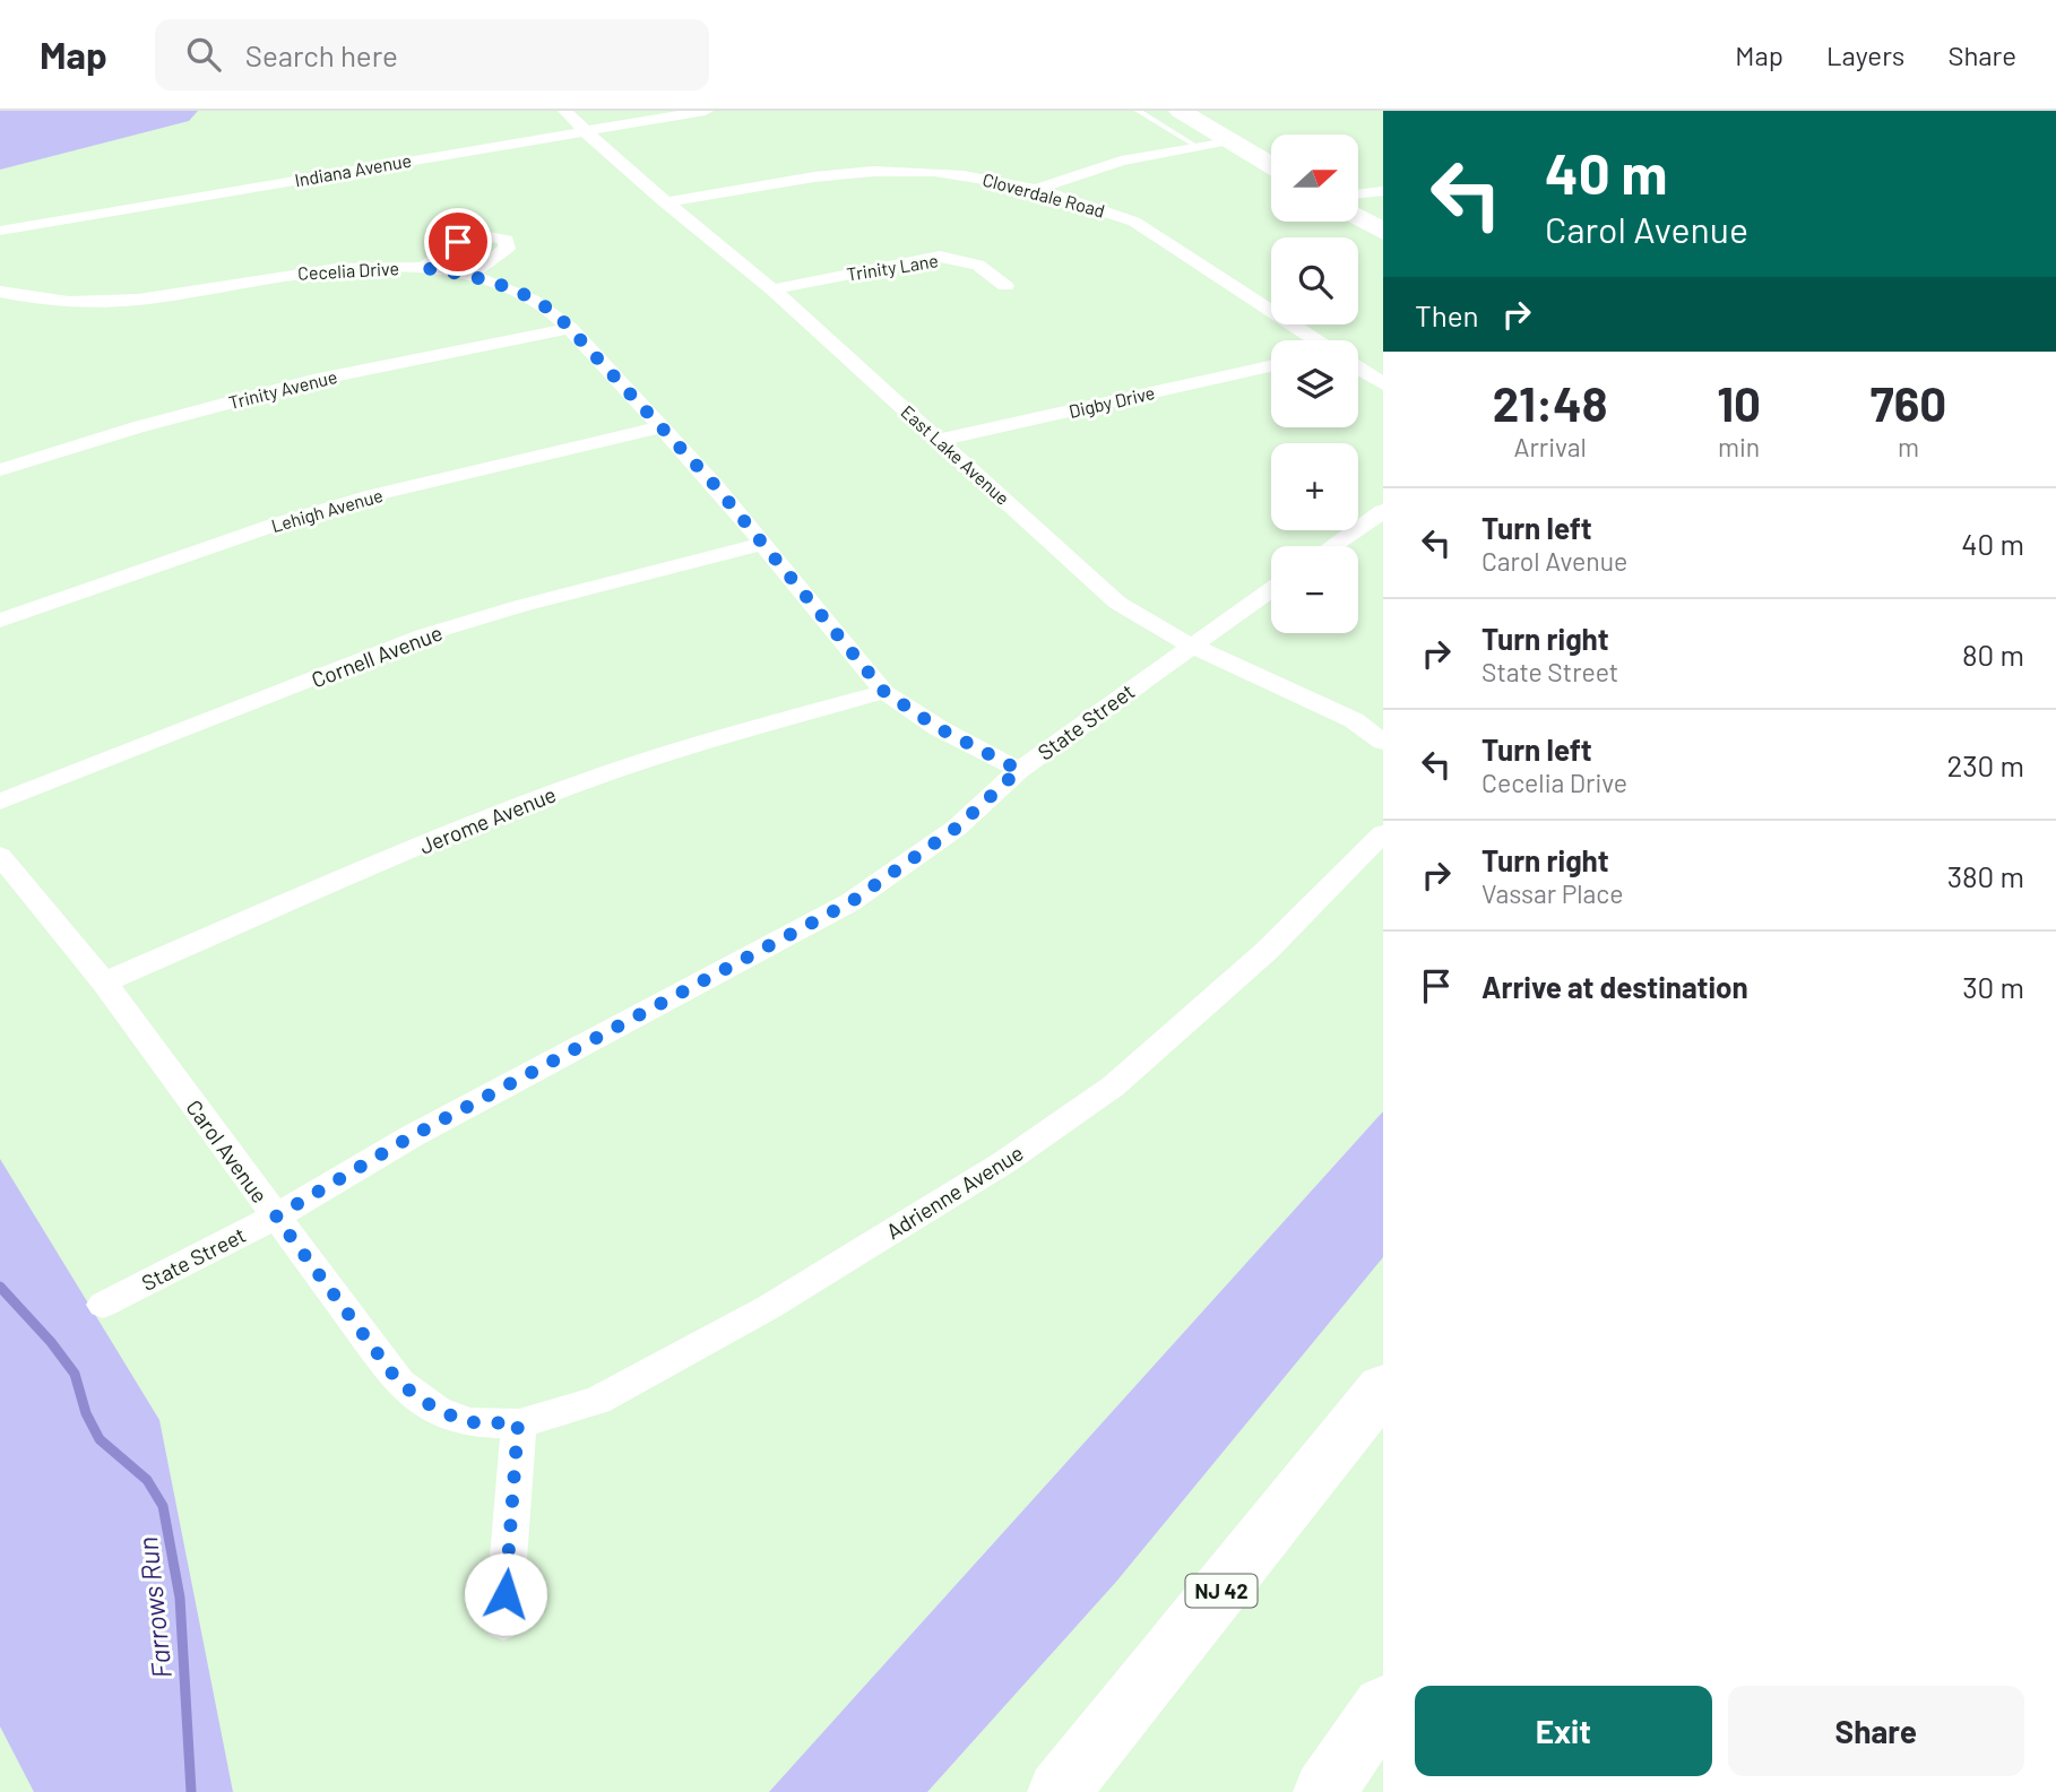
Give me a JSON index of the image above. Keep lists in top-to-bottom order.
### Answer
{
  "streets": {
    "main road": ["NJ 42"],
    "street": [
      "Indiana Avenue",
      "Cloverdale Road",
      "Trinity Lane",
      "Cecelia Drive",
      "Trinity Avenue",
      "Digby Drive",
      "East Lake Avenue",
      "Lehigh Avenue",
      "Cornell Avenue",
      "State Street",
      "Jerome Avenue",
      "Carol Avenue",
      "Adrienne Avenue"
    ]
  },
  "crossings": [
    ["Indiana Avenue", "East Lake Avenue"],
    ["Cloverdale Road", "East Lake Avenue"],
    ["Trinity Lane", "East Lake Avenue"],
    ["Cecelia Drive", "Trinity Avenue"],
    ["Cecelia Drive", "Lehigh Avenue"],
    ["Cecelia Drive", "Cornell Avenue"],
    ["Cecelia Drive", "State Street"],
    ["Cecelia Drive", "Jerome Avenue"],
    ["Digby Drive", "East Lake Avenue"],
    ["East Lake Avenue", "State Street"],
    ["State Street", "Carol Avenue"],
    ["Jerome Avenue", "Carol Avenue"],
    ["Carol Avenue", "Adrienne Avenue"]
  ],
  "water": ["Farrows Run"],
  "north": "right",
  "page": {
    "header": "Map",
    "search": "Search here",
    "nav": ["Map", "Layers", "Share"],
    "turn": ["40 m", "Carol Avenue"],
    "map_buttons": ["+", "−"],
    "then": "Then",
    "eta": [
      "21:48",
      "Arrival",
      "10",
      "min",
      "760",
      "m"
    ],
    "list": [
      {
        "name": "Turn left",
        "note": "Carol Avenue",
        "value": "40 m"
      },
      {
        "name": "Turn right",
        "note": "State Street",
        "value": "80 m"
      },
      {
        "name": "Turn left",
        "note": "Cecelia Drive",
        "value": "230 m"
      },
      {
        "name": "Turn right",
        "note": "Vassar Place",
        "value": "380 m"
      },
      {
        "name": "Arrive at destination",
        "value": "30 m"
      }
    ],
    "buttons": ["Exit", "Share"]
  }
}
